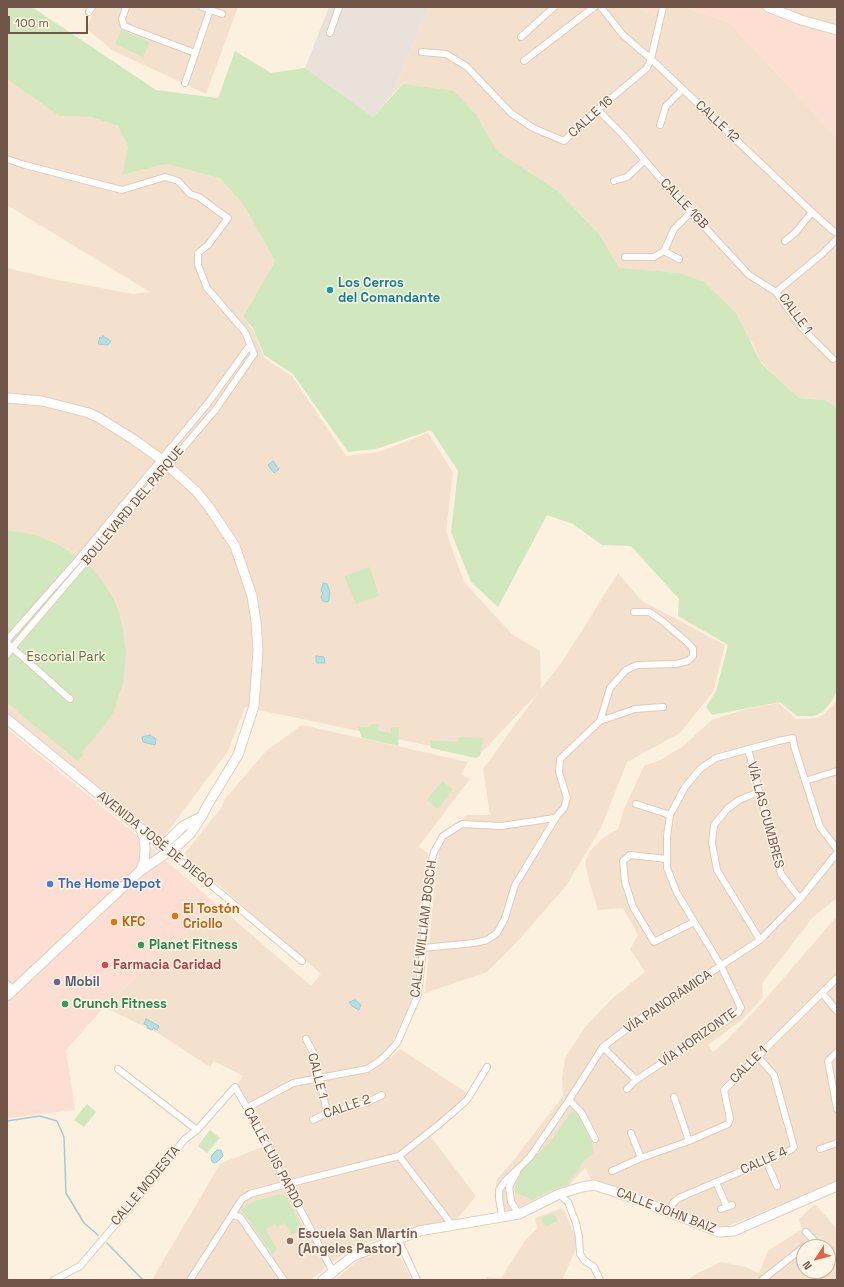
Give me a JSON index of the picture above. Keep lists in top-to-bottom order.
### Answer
{
  "streets": {
    "street": [
      "CALLE 16",
      "CALLE 12",
      "CALLE 16B",
      "CALLE 1",
      "BOULEVARD DEL PARQUE",
      "VÍA LAS CUMBRES",
      "AVENIDA JOSÉ DE DIEGO",
      "CALLE WILLIAM BOSCH",
      "VÍA PANORÁMICA",
      "VÍA HORIZONTE",
      "CALLE 2",
      "CALLE LUIS PARDO",
      "CALLE 4",
      "CALLE MODESTA",
      "CALLE JOHN BAIZ"
    ]
  },
  "crossings": [
    ["CALLE 16", "CALLE 12"],
    ["CALLE 16", "CALLE 16B"],
    ["CALLE 16B", "CALLE 1"],
    ["CALLE 1", "CALLE WILLIAM BOSCH"],
    ["CALLE 1", "CALLE 2"],
    ["CALLE 1", "CALLE 4"],
    ["VÍA LAS CUMBRES", "VÍA PANORÁMICA"],
    ["CALLE WILLIAM BOSCH", "CALLE LUIS PARDO"],
    ["VÍA PANORÁMICA", "VÍA HORIZONTE"],
    ["VÍA PANORÁMICA", "CALLE JOHN BAIZ"],
    ["CALLE LUIS PARDO", "CALLE MODESTA"],
    ["CALLE LUIS PARDO", "CALLE JOHN BAIZ"],
    ["CALLE 4", "CALLE JOHN BAIZ"]
  ],
  "parks": ["Escorial Park"],
  "places": [
    "Los Cerros del Comandante",
    "The Home Depot",
    "El Tostón Criollo",
    "KFC",
    "Planet Fitness",
    "Farmacia Caridad",
    "Mobil",
    "Crunch Fitness",
    "Escuela San Martín (Angeles Pastor)"
  ],
  "scale_bar": "100 m",
  "north": "bottom left"
}
